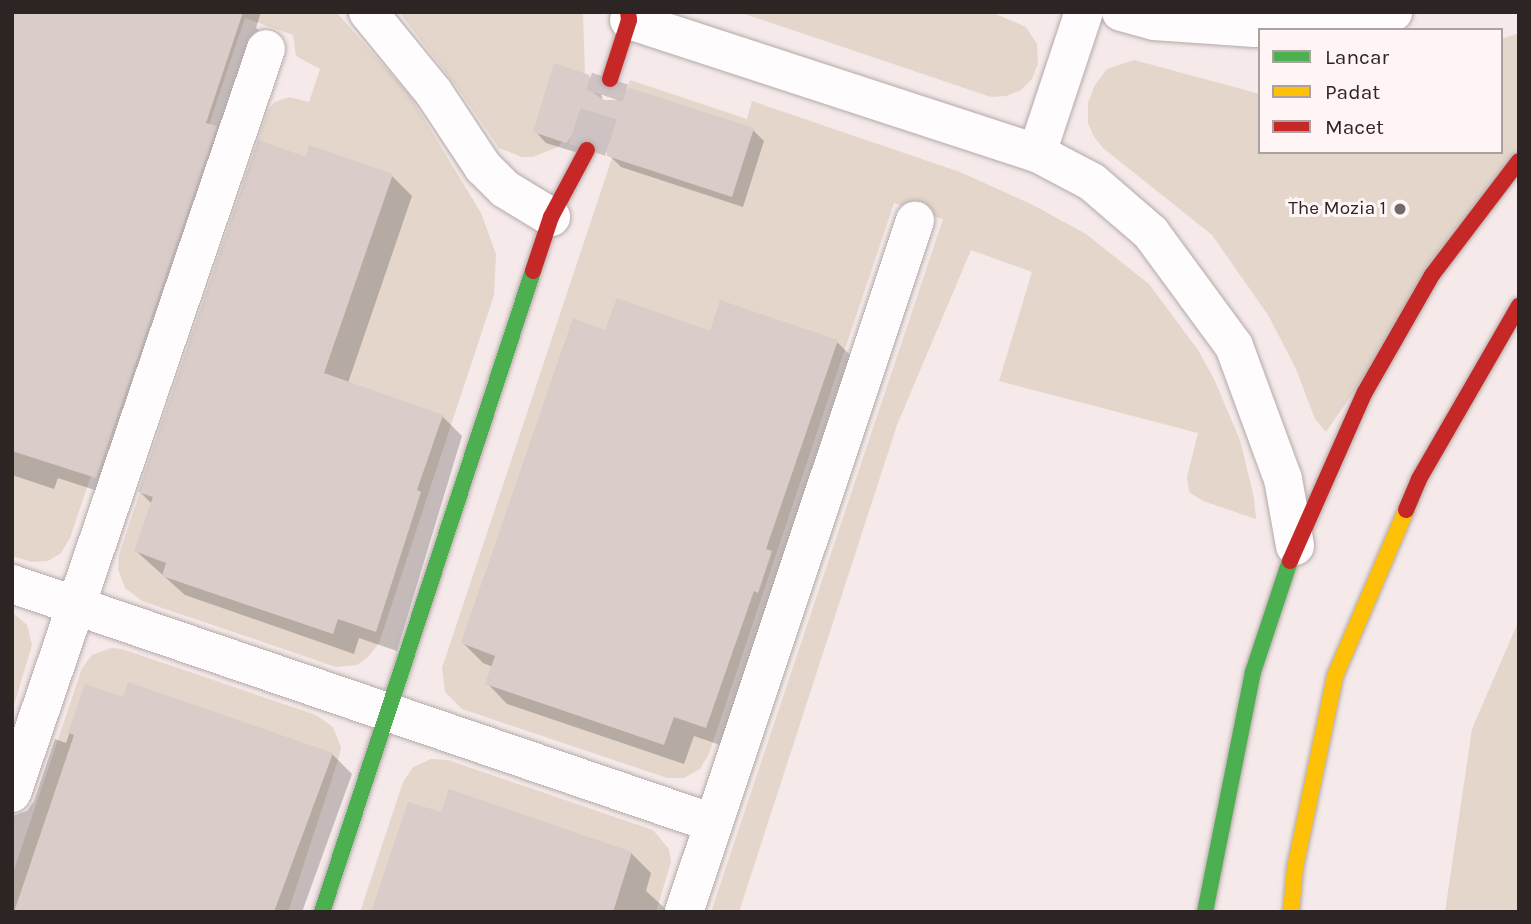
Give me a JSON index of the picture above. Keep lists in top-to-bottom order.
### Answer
{
  "places": ["The Mozia 1"],
  "legend": ["Lancar", "Padat", "Macet"]
}
